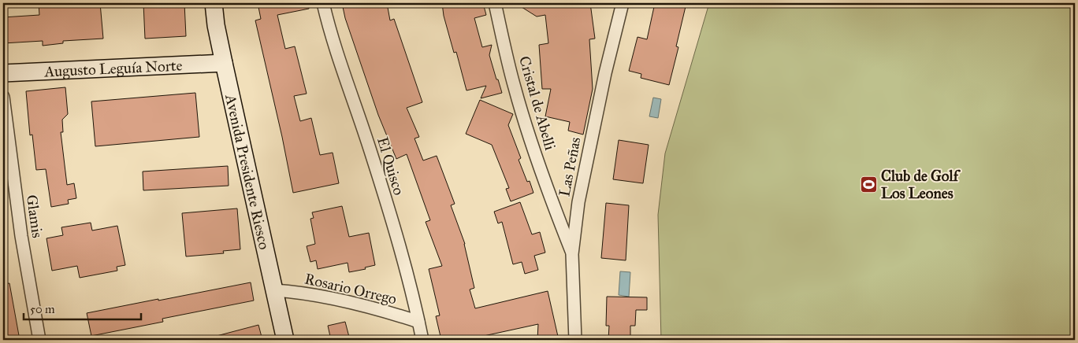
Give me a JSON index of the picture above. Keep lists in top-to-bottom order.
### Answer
{
  "streets": {
    "main road": ["Augusto Leguía Norte", "Avenida Presidente Riesco"],
    "street": [
      "Cristal de Abelli",
      "El Quisco",
      "Las Peñas",
      "Glamis",
      "Rosario Orrego"
    ]
  },
  "crossings": [
    ["Augusto Leguía Norte", "Avenida Presidente Riesco"],
    ["Cristal de Abelli", "Las Peñas"],
    ["El Quisco", "Rosario Orrego"],
    ["Avenida Presidente Riesco", "Rosario Orrego"]
  ],
  "places": {
    "sports": ["Club de Golf Los Leones"]
  },
  "scale_bar": "50 m"
}
